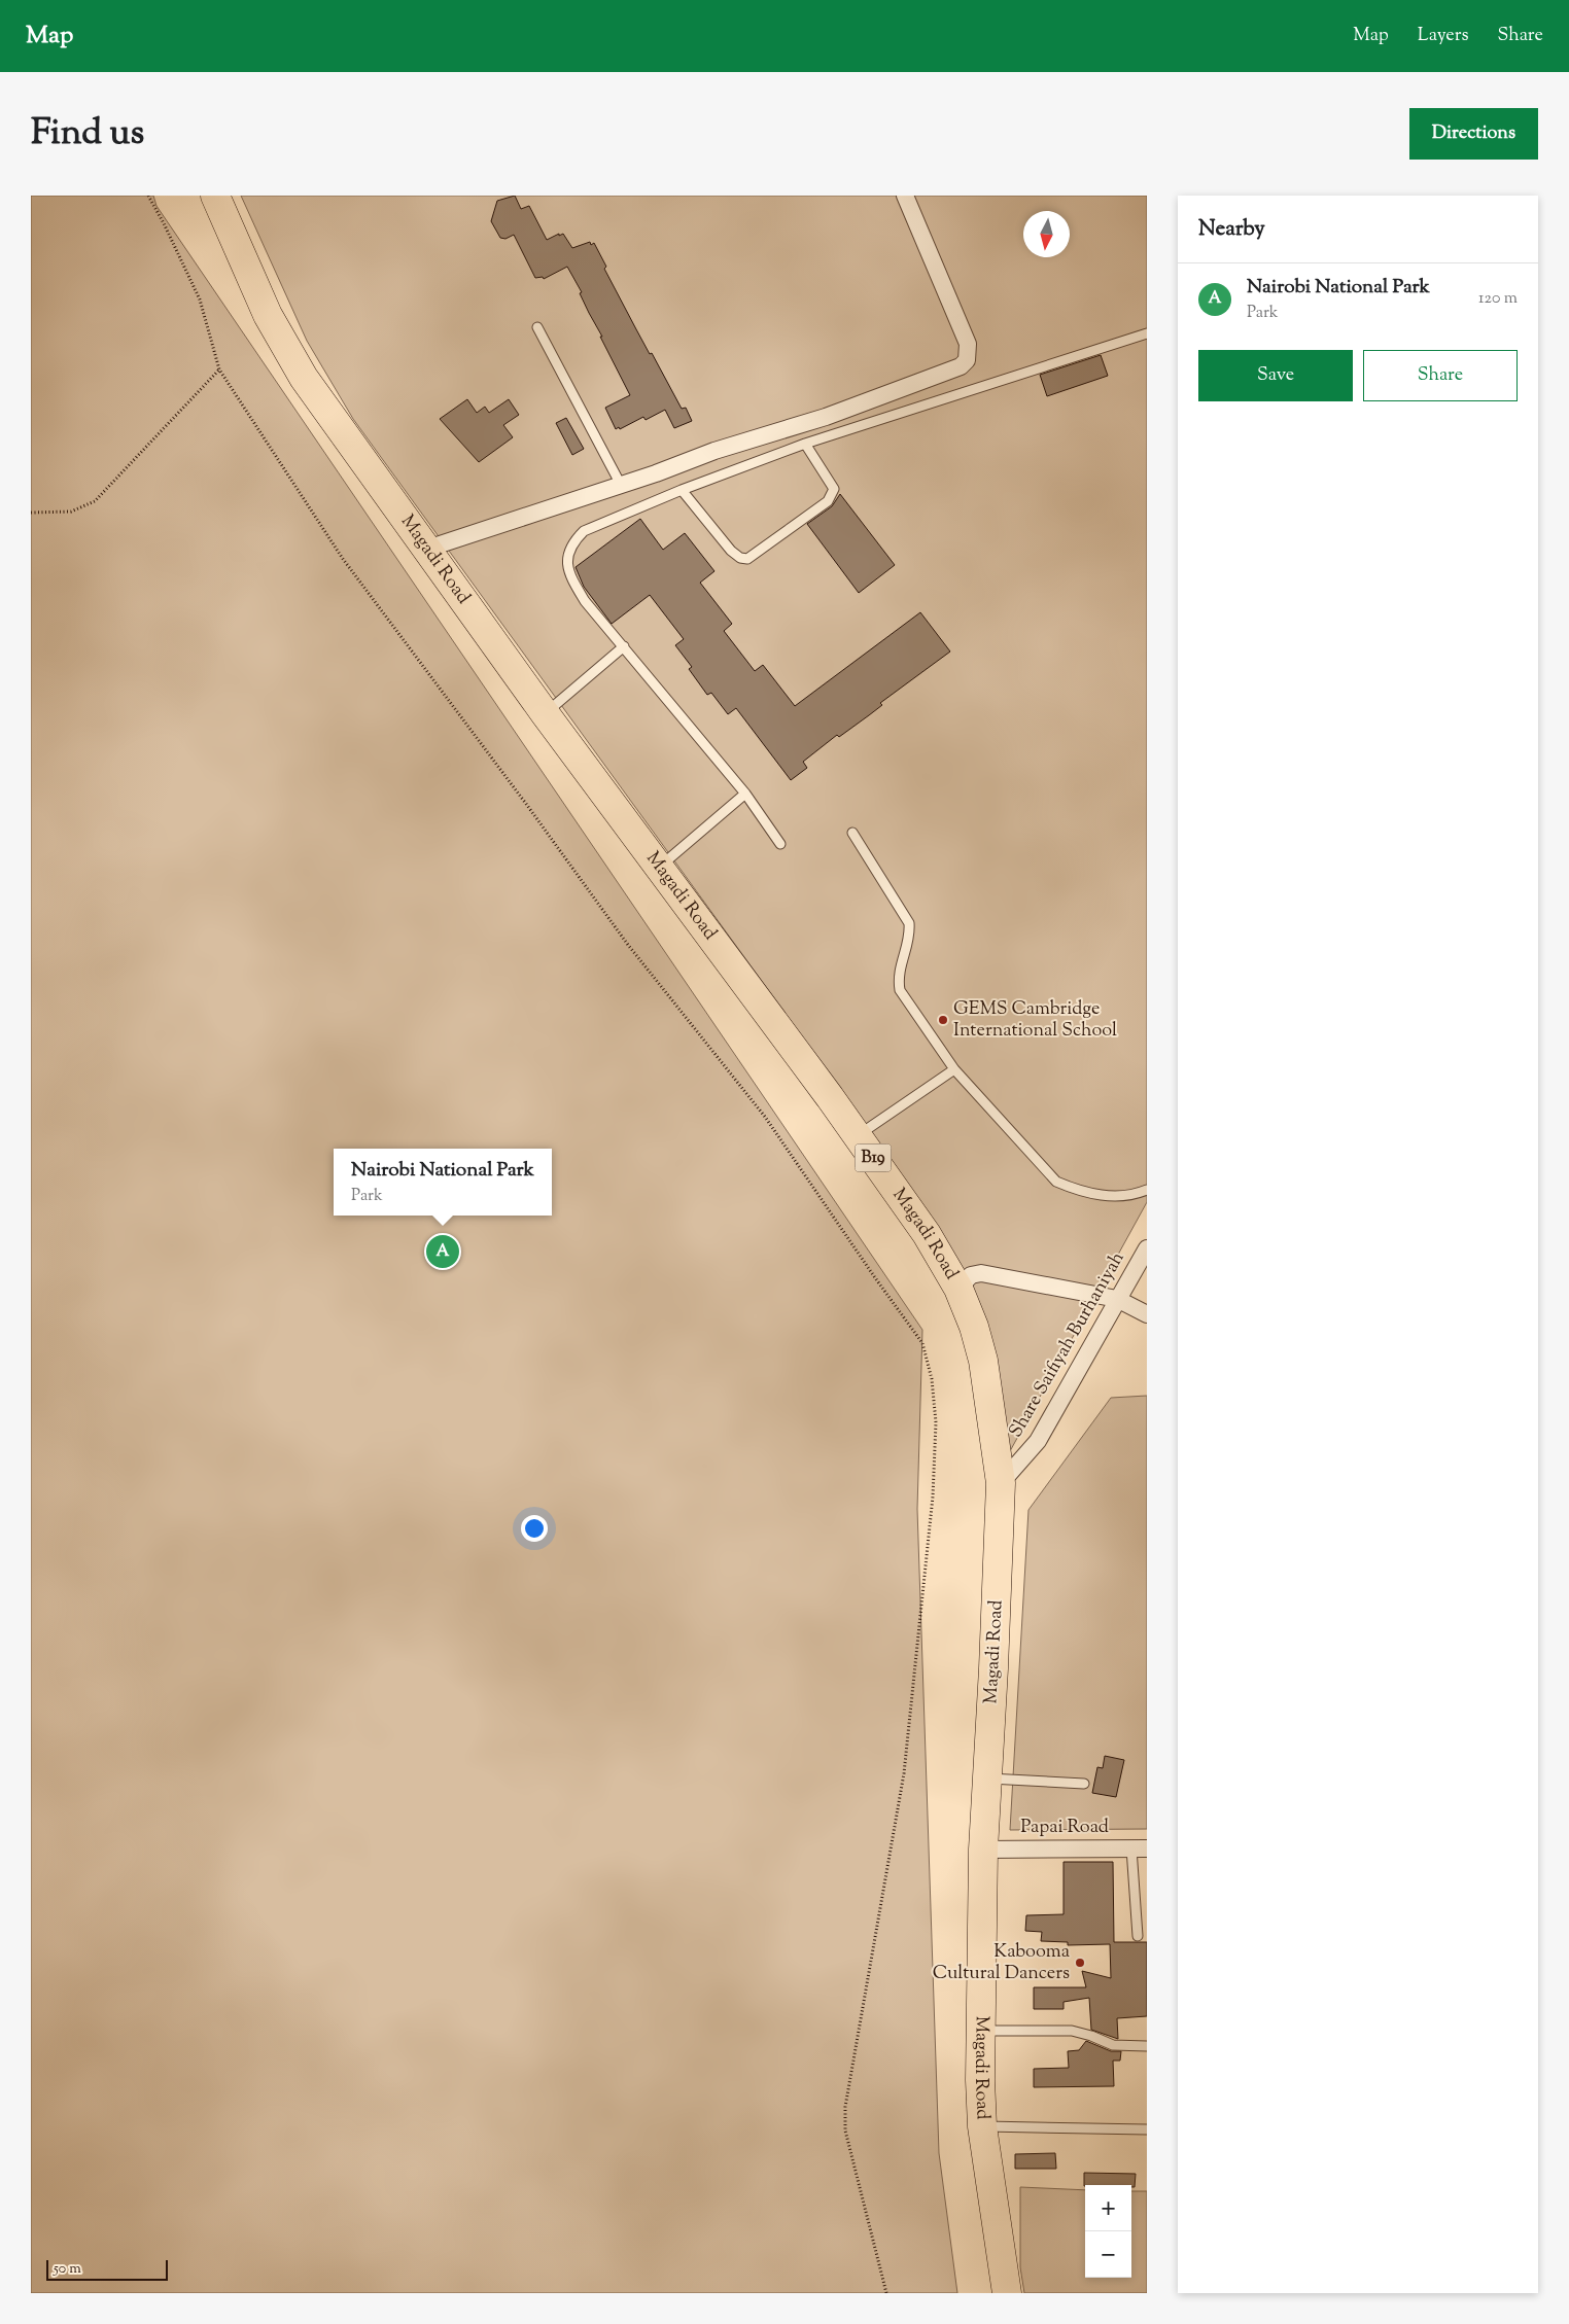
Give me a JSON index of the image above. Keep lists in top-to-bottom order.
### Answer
{
  "streets": {
    "highway": ["Magadi Road", "B19"],
    "street": ["Share Saifiyah Burhaniyah", "Papai Road"]
  },
  "crossings": [
    ["Magadi Road", "Share Saifiyah Burhaniyah"],
    ["Magadi Road", "Papai Road"]
  ],
  "places": ["GEMS Cambridge International School", "Kabooma Cultural Dancers"],
  "scale_bar": "50 m",
  "north": "bottom",
  "page": {
    "header": "Map",
    "nav": ["Map", "Layers", "Share"],
    "title": "Find us",
    "buttons": [
      "Directions",
      ["Save", "Share"]
    ],
    "heading": "Nearby",
    "list": [
      {
        "mark": "A",
        "name": "Nairobi National Park",
        "note": "Park",
        "value": "120 m"
      }
    ],
    "popup": ["Nairobi National Park", "Park"],
    "pins": "A",
    "map_buttons": ["+", "−"],
    "scale": "50 m"
  }
}
